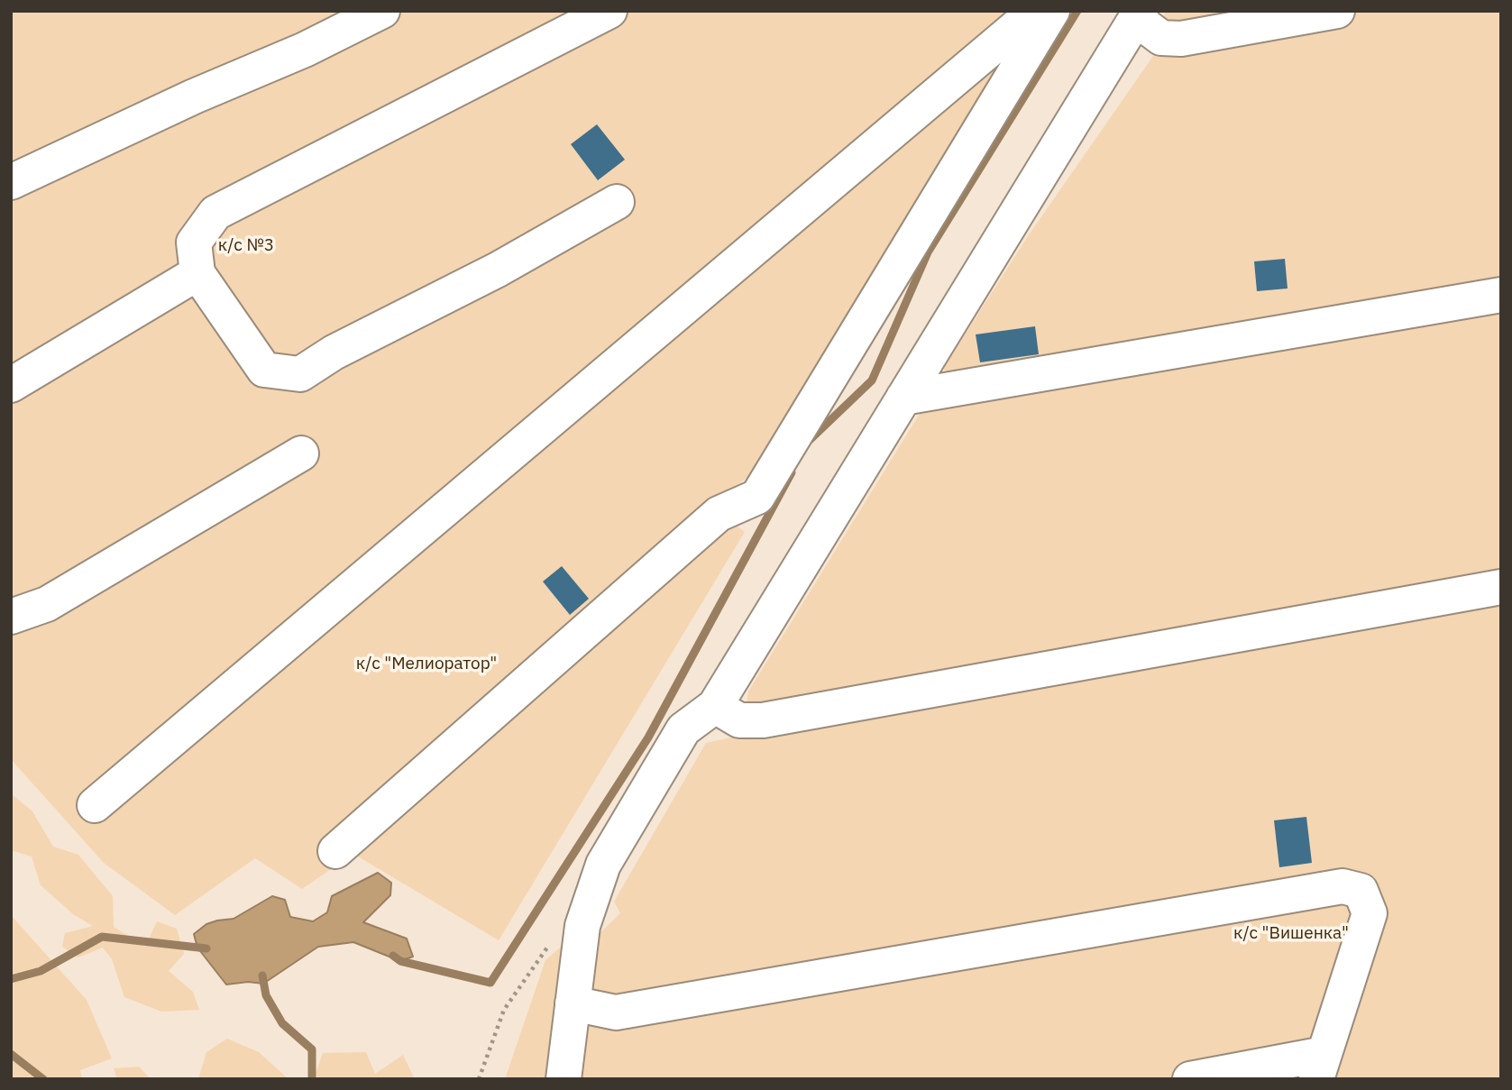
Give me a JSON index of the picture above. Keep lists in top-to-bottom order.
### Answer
{
  "parks": ["к/с №3", "к/с \"Мелиоратор\"", "к/с \"Вишенка\""]
}
